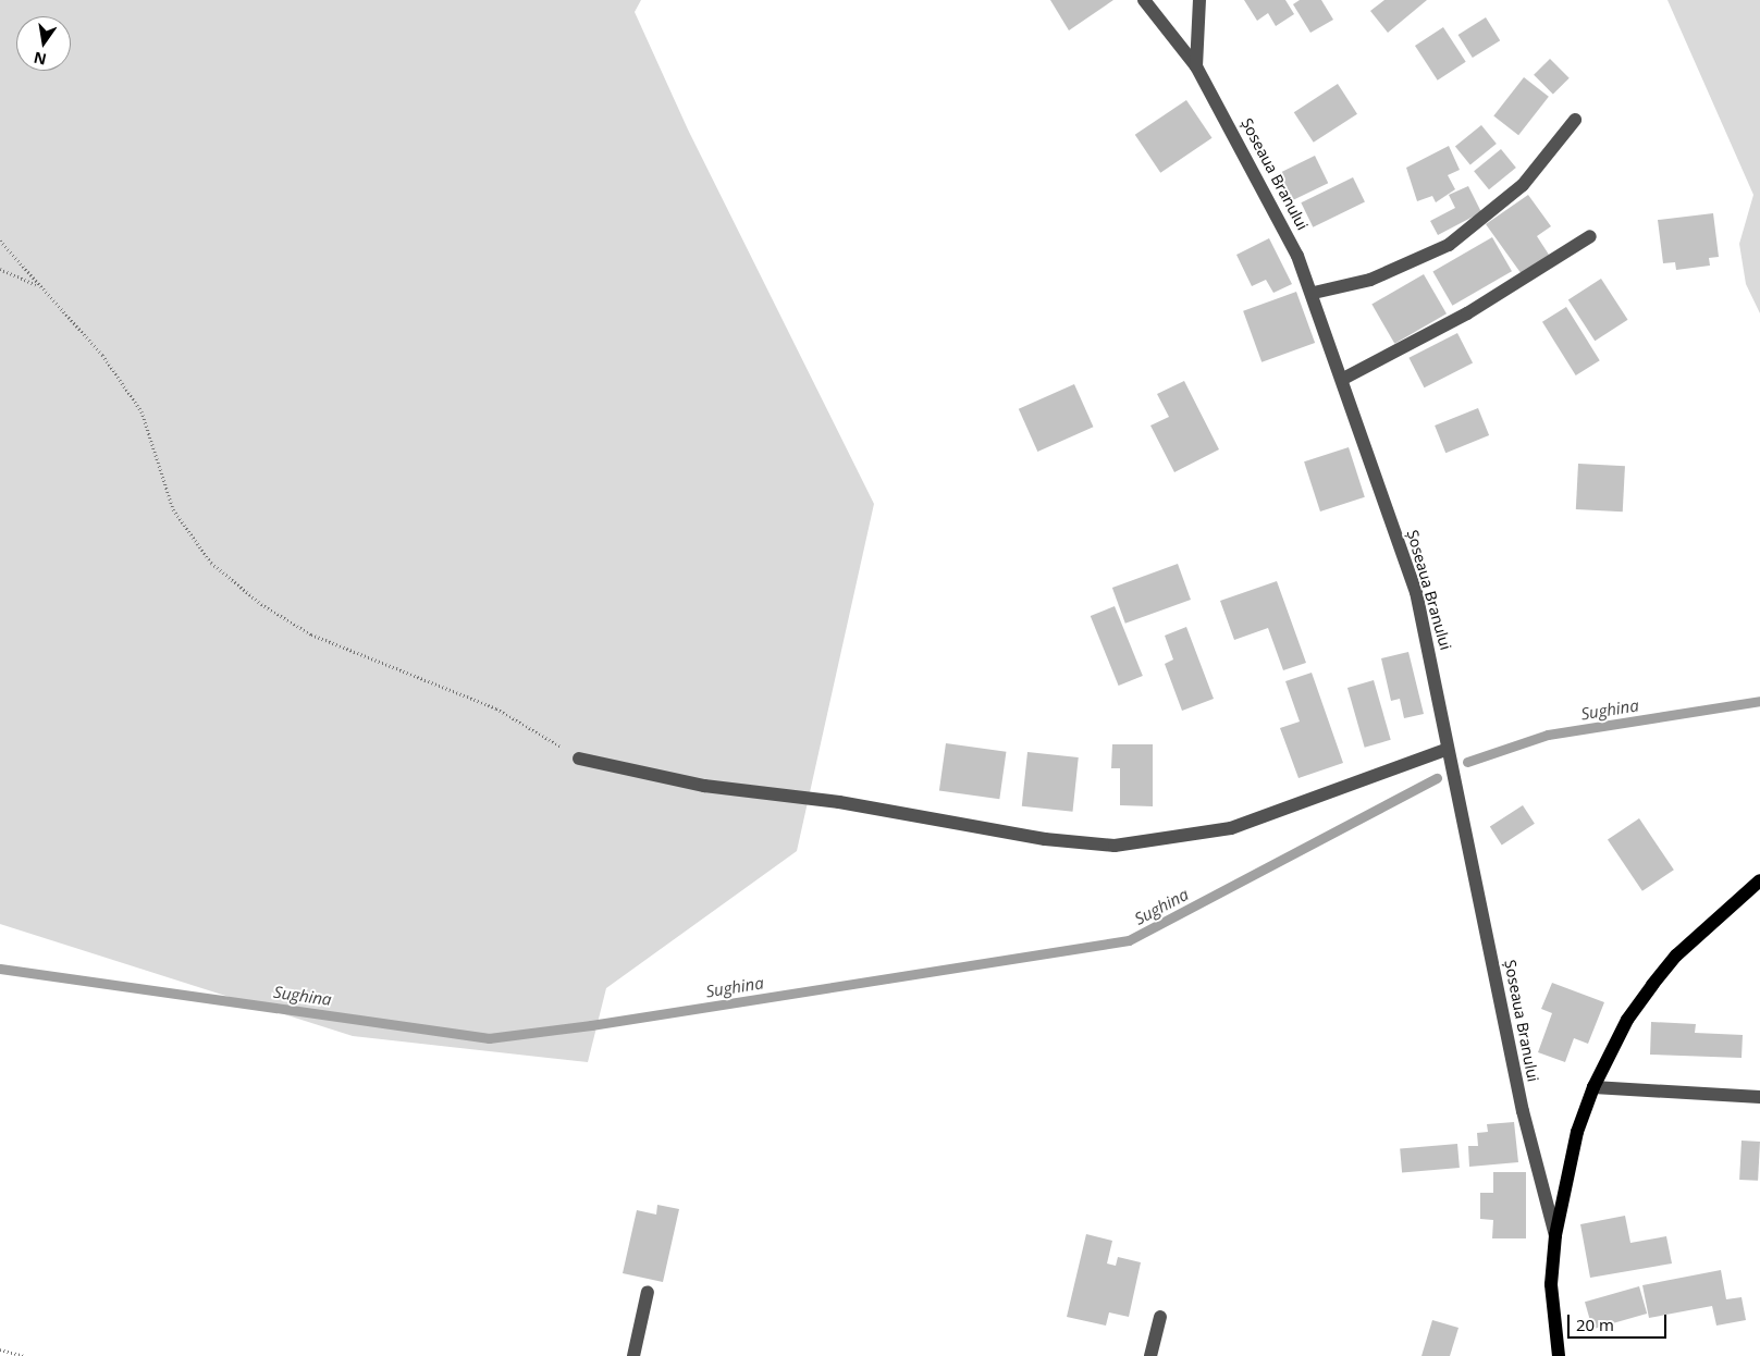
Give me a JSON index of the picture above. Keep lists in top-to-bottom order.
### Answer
{
  "streets": {
    "main road": ["Șoseaua Branului"]
  },
  "water": ["Sughina"],
  "scale_bar": "20 m",
  "north": "bottom"
}
